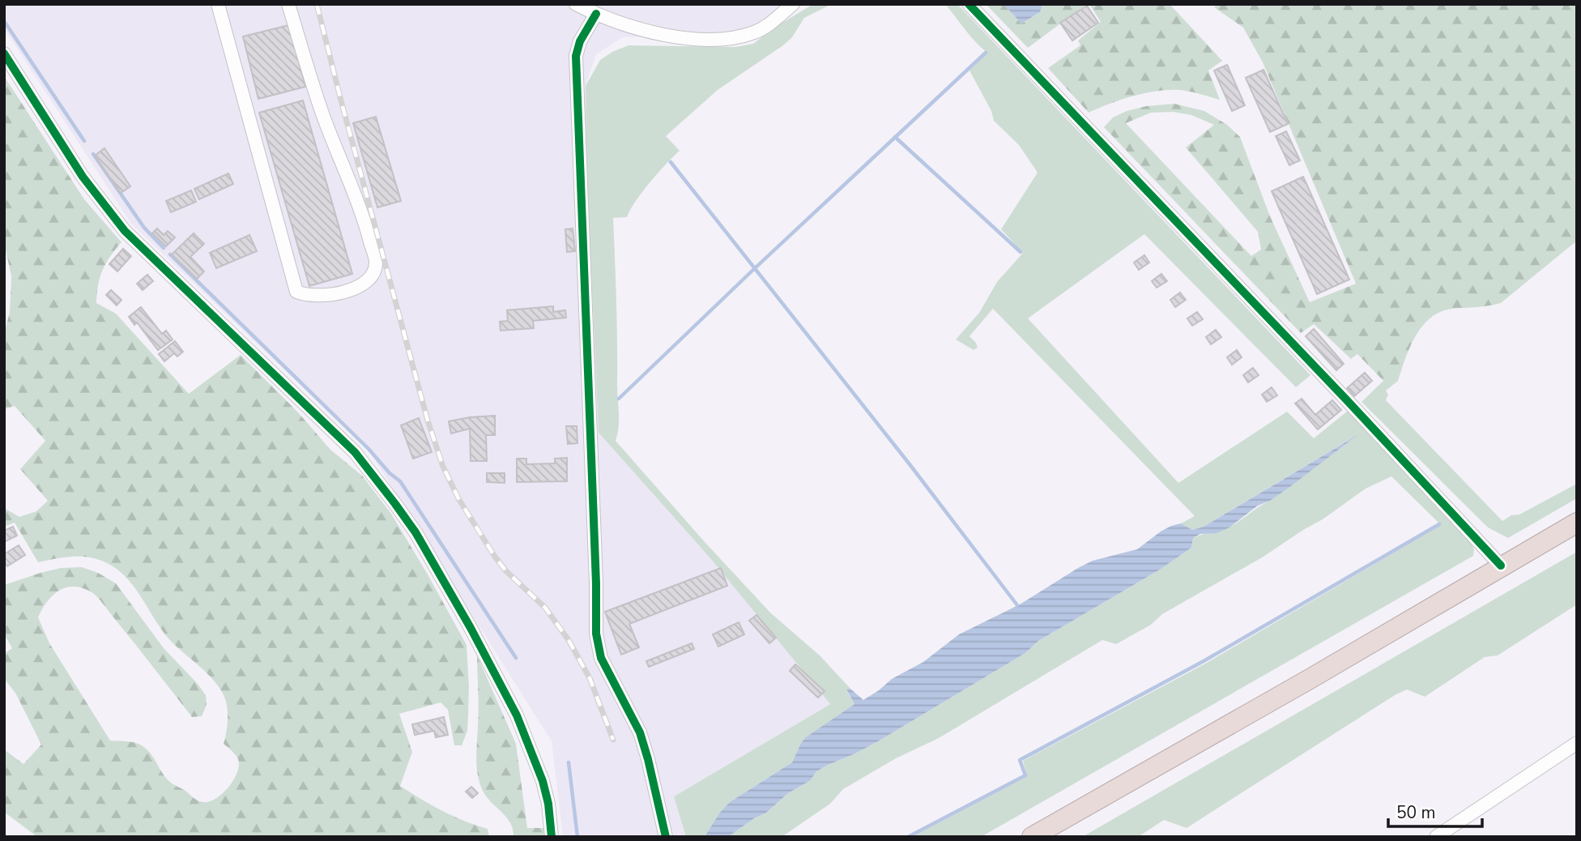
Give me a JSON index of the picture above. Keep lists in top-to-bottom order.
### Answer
{
  "scale_bar": "50 m"
}
